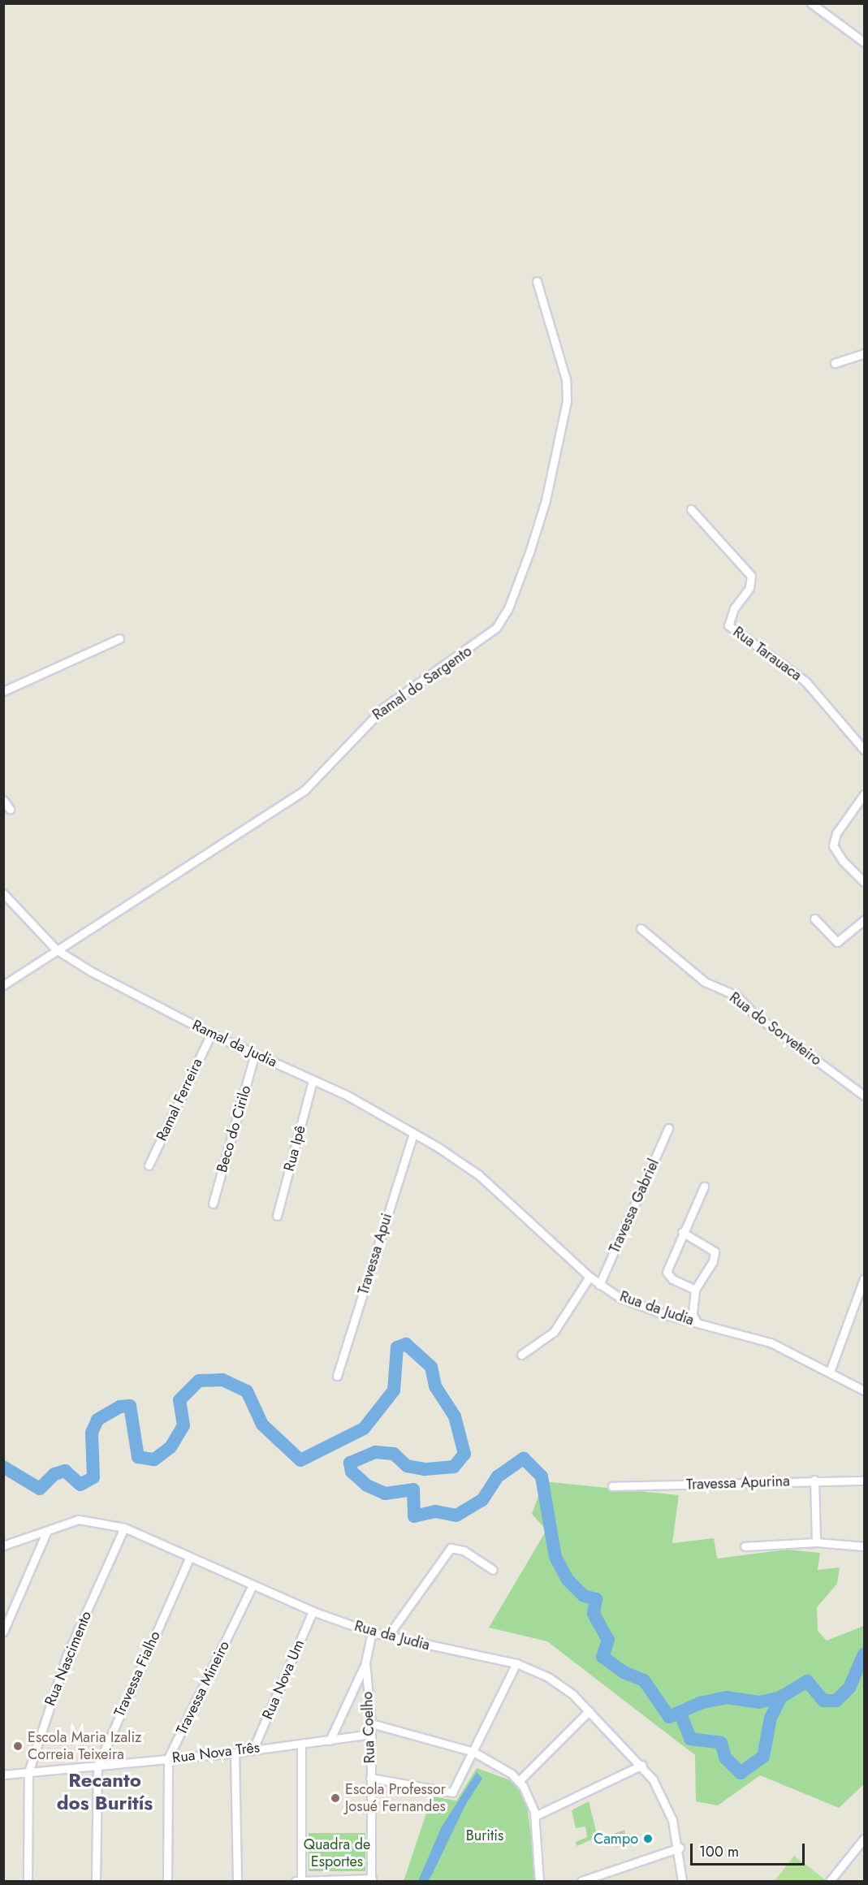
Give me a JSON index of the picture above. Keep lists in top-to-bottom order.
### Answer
{
  "streets": {
    "street": [
      "Rua Tarauaca",
      "Ramal do Sargento",
      "Rua do Sorveteiro",
      "Ramal da Judia",
      "Ramal Ferreira",
      "Beco do Cirilo",
      "Rua Ipê",
      "Travessa Gabriel",
      "Travessa Apui",
      "Rua da Judia",
      "Travessa Apurina",
      "Rua Nascimento",
      "Travessa Fialho",
      "Rua Nova Um",
      "Travessa Mineiro",
      "Rua Coelho",
      "Rua Nova Três"
    ]
  },
  "crossings": [
    ["Ramal do Sargento", "Ramal da Judia"],
    ["Ramal da Judia", "Ramal Ferreira"],
    ["Ramal da Judia", "Beco do Cirilo"],
    ["Ramal da Judia", "Rua Ipê"],
    ["Ramal da Judia", "Travessa Apui"],
    ["Ramal da Judia", "Rua da Judia"],
    ["Travessa Gabriel", "Rua da Judia"],
    ["Rua da Judia", "Rua Nascimento"],
    ["Rua da Judia", "Travessa Fialho"],
    ["Rua da Judia", "Rua Nova Um"],
    ["Rua da Judia", "Travessa Mineiro"],
    ["Rua da Judia", "Rua Coelho"],
    ["Rua Nascimento", "Rua Nova Três"],
    ["Travessa Fialho", "Rua Nova Três"],
    ["Rua Nova Um", "Rua Nova Três"],
    ["Travessa Mineiro", "Rua Nova Três"],
    ["Rua Coelho", "Rua Nova Três"]
  ],
  "districts": ["Recanto dos Buritís"],
  "parks": ["Buritis", "Quadra de Esportes"],
  "places": ["Escola Maria Izaliz Correia Teixeira", "Escola Professor Josué Fernandes", "Campo"],
  "scale_bar": "100 m"
}
